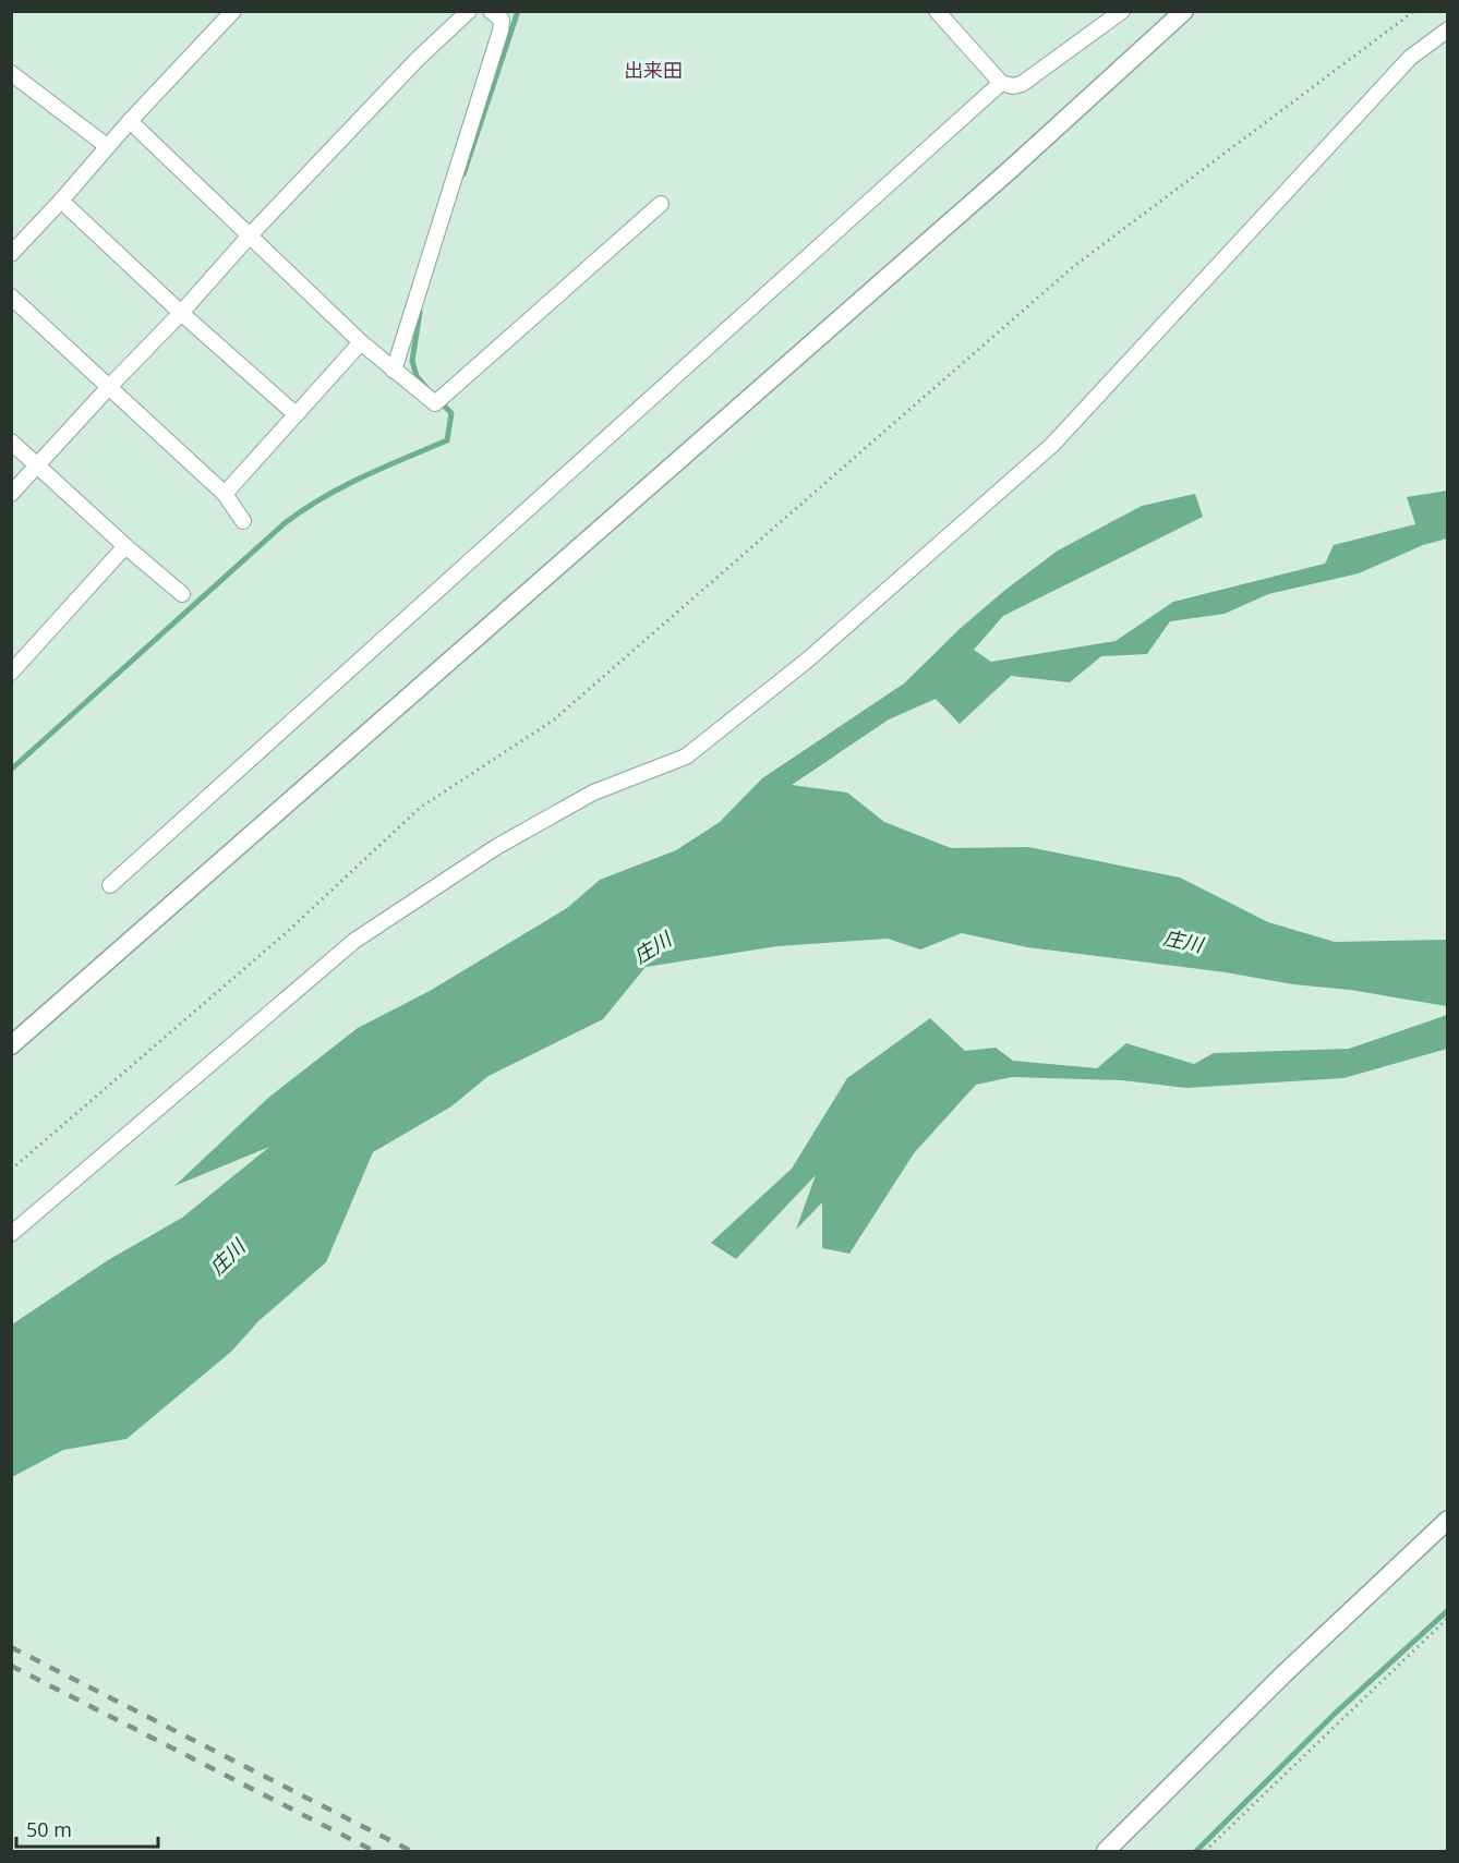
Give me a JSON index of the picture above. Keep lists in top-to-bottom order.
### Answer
{
  "districts": ["出来田"],
  "water": ["庄川"],
  "scale_bar": "50 m"
}
